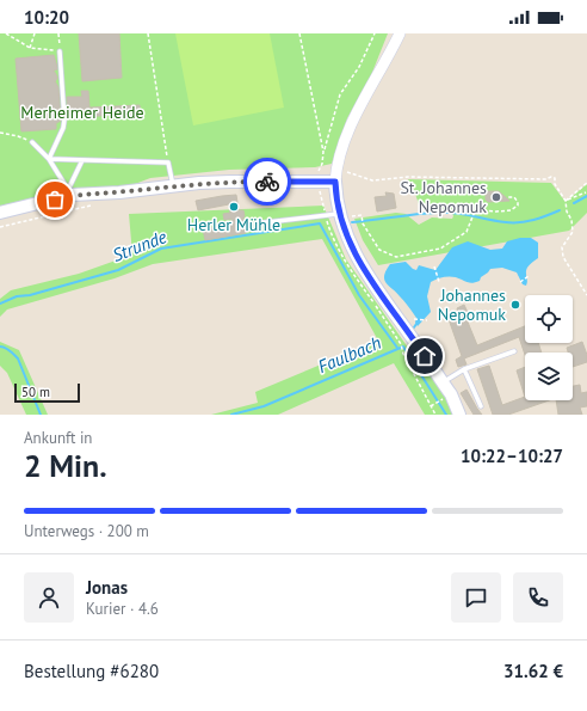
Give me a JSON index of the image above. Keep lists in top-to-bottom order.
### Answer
{
  "water": ["Strunde", "Faulbach"],
  "parks": ["Merheimer Heide"],
  "places": ["St. Johannes Nepomuk", "Herler Mühle", "Johannes Nepomuk"],
  "scale_bar": "50 m",
  "page": {
    "status": "10:20",
    "scale": "50 m",
    "heading": ["2 Min.", "Ankunft in", "10:22–10:27"],
    "panel": [
      "Jonas",
      "Kurier · 4.6",
      "Bestellung #6280",
      "31.62 €"
    ],
    "bar": "Unterwegs · 200 m"
  }
}
